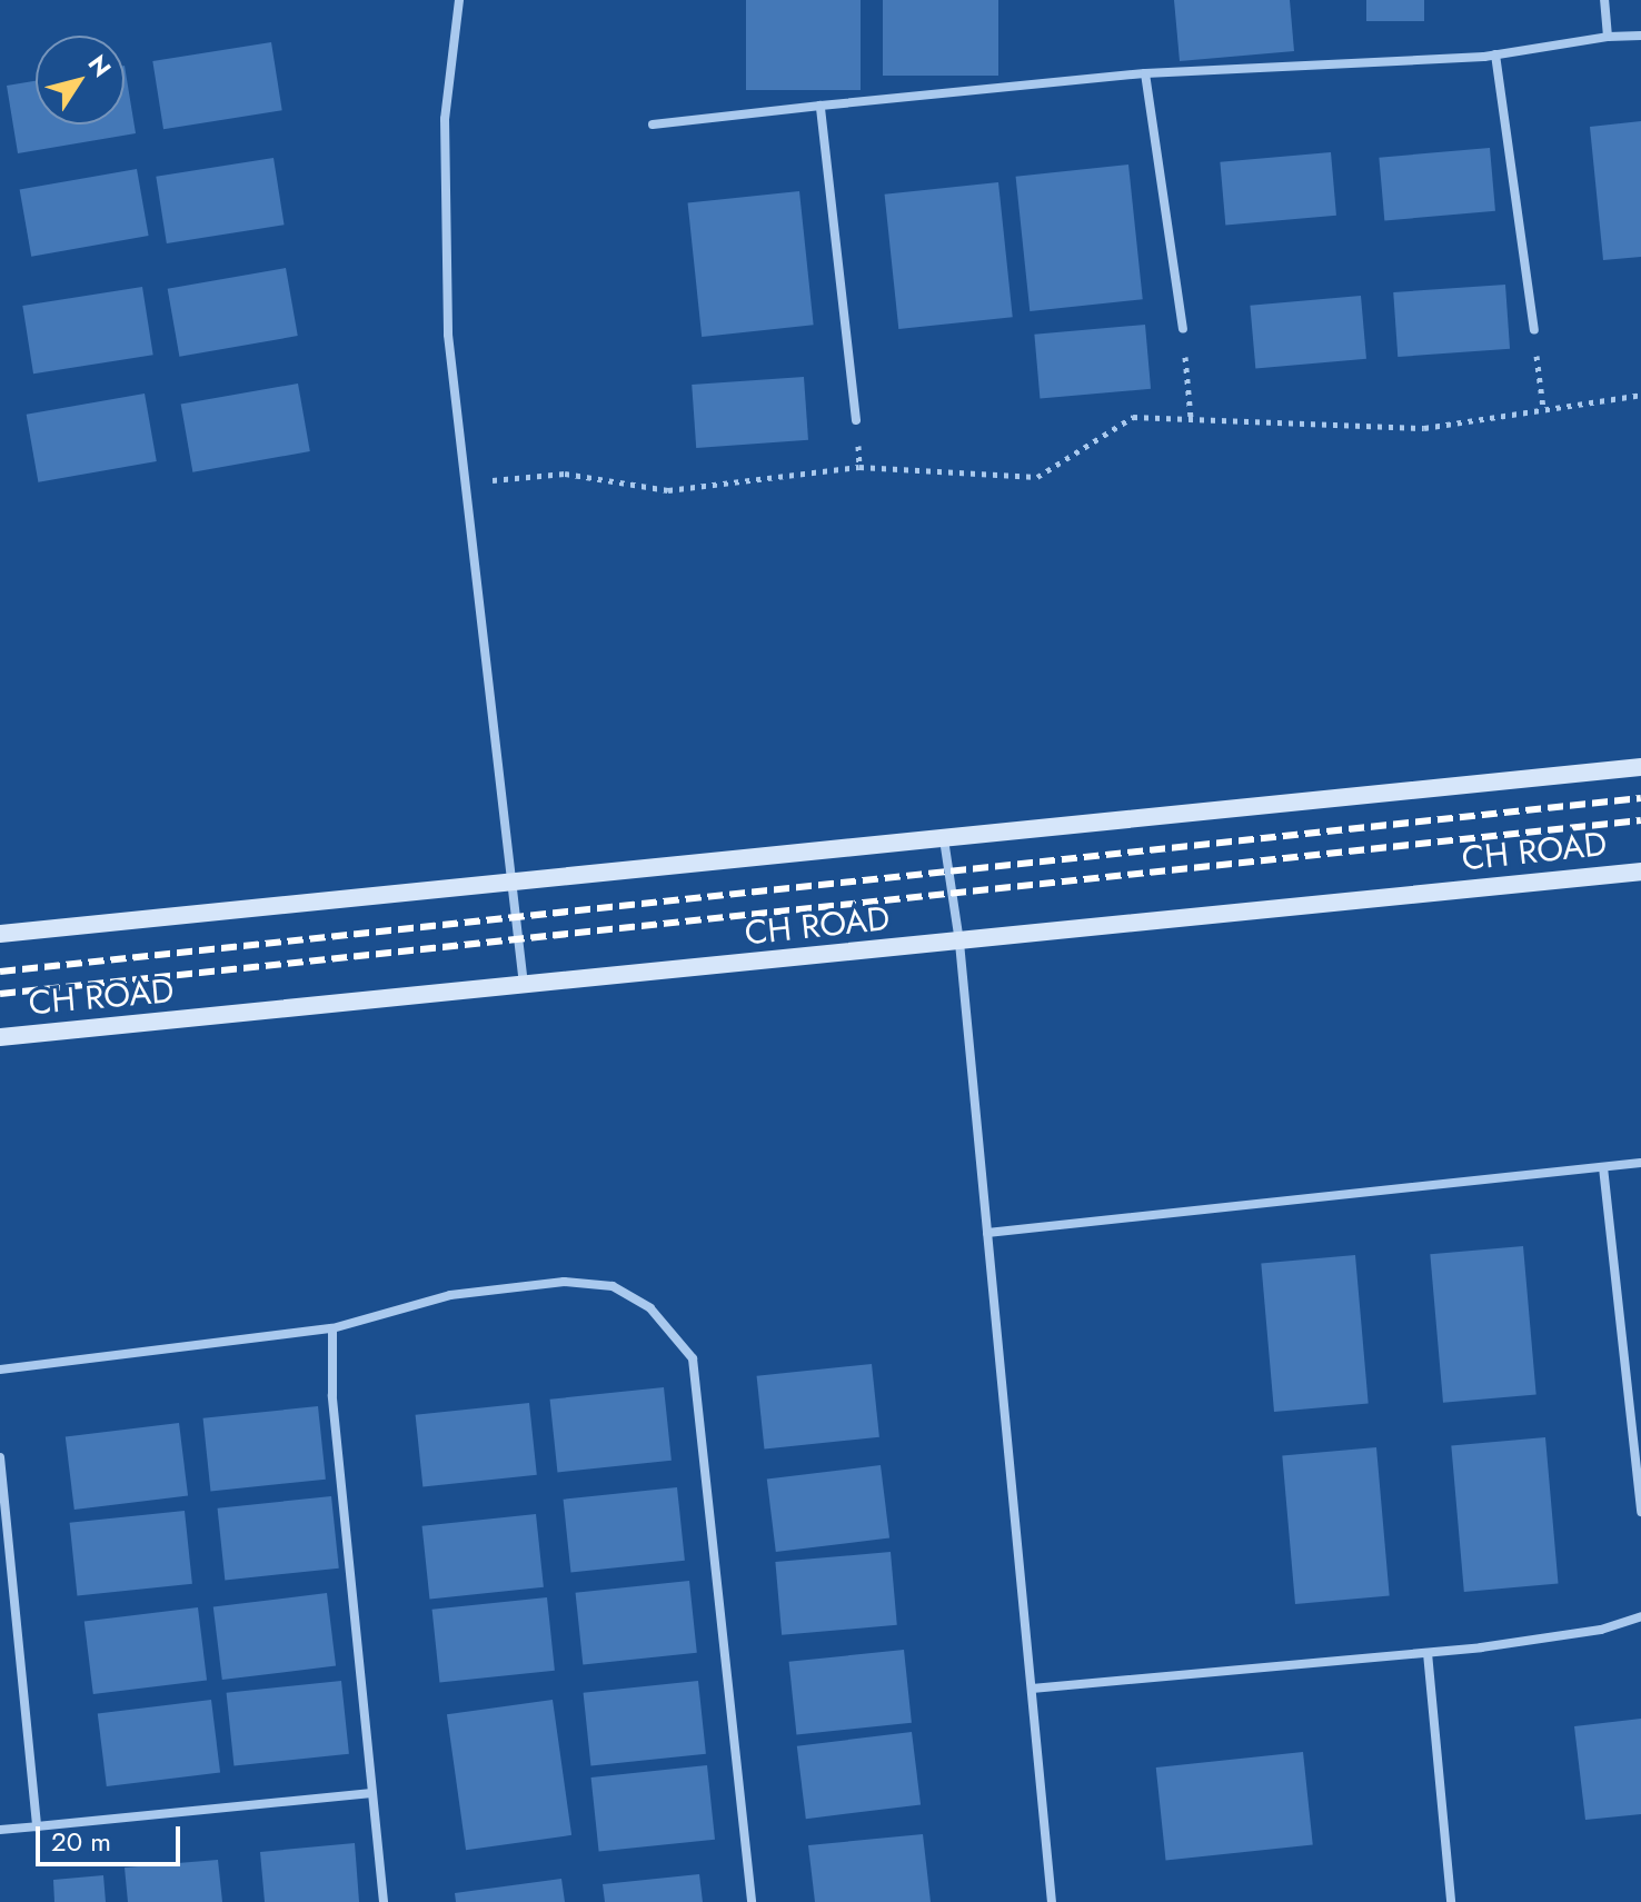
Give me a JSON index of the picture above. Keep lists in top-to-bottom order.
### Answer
{
  "streets": {
    "street": ["CH ROAD"]
  },
  "scale_bar": "20 m",
  "north": "top right"
}
